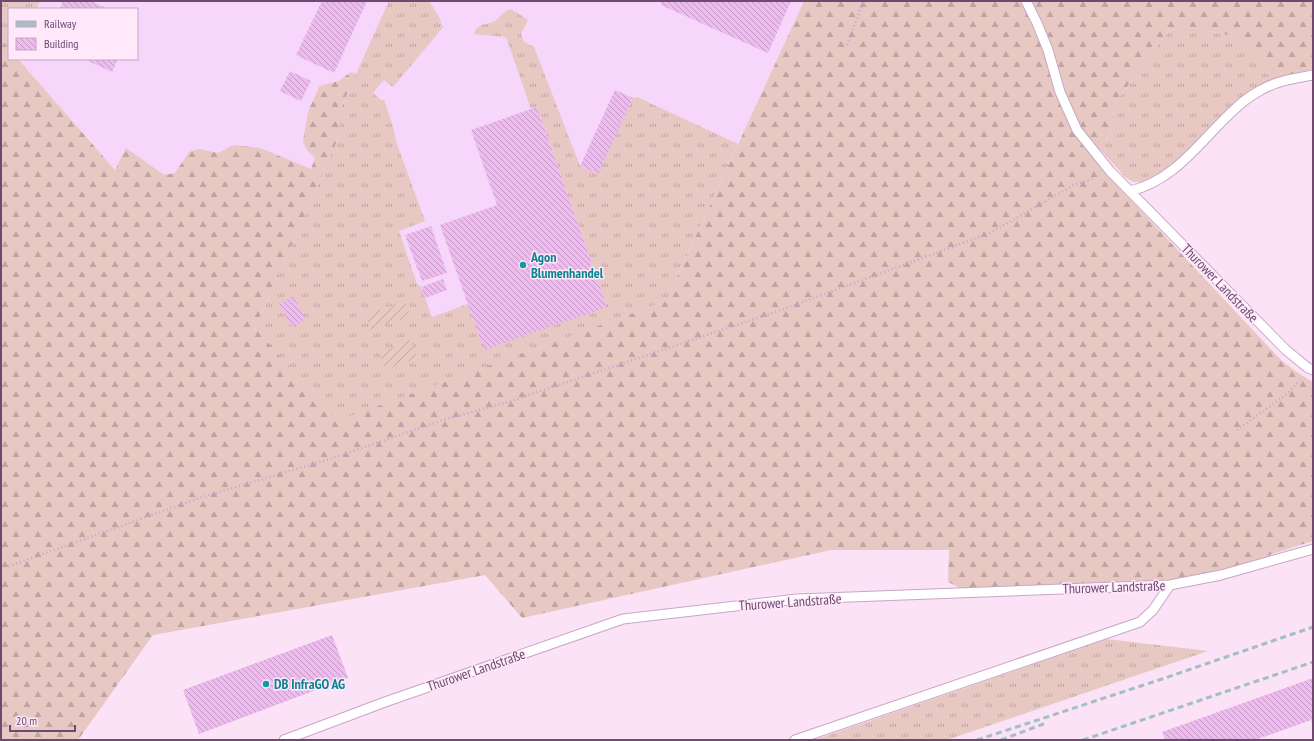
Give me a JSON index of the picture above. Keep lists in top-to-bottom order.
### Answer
{
  "streets": {
    "lane": ["Thurower Landstraße"]
  },
  "places": ["Agon Blumenhandel", "DB InfraGO AG"],
  "legend": ["Railway", "Building"],
  "scale_bar": "20 m"
}
